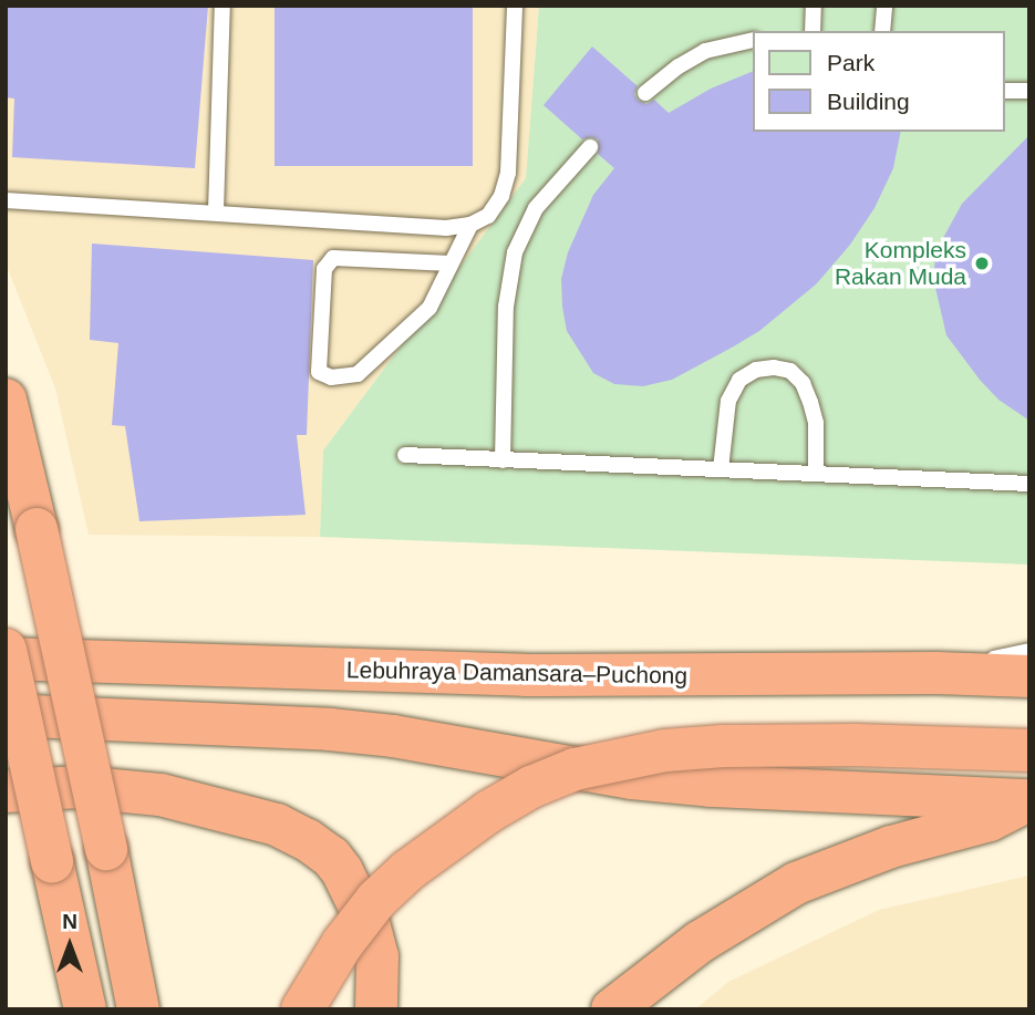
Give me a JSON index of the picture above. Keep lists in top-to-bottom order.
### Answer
{
  "streets": {
    "highway": ["Lebuhraya Damansara–Puchong"]
  },
  "places": ["Kompleks Rakan Muda"],
  "legend": ["Park", "Building"],
  "north": "top"
}
